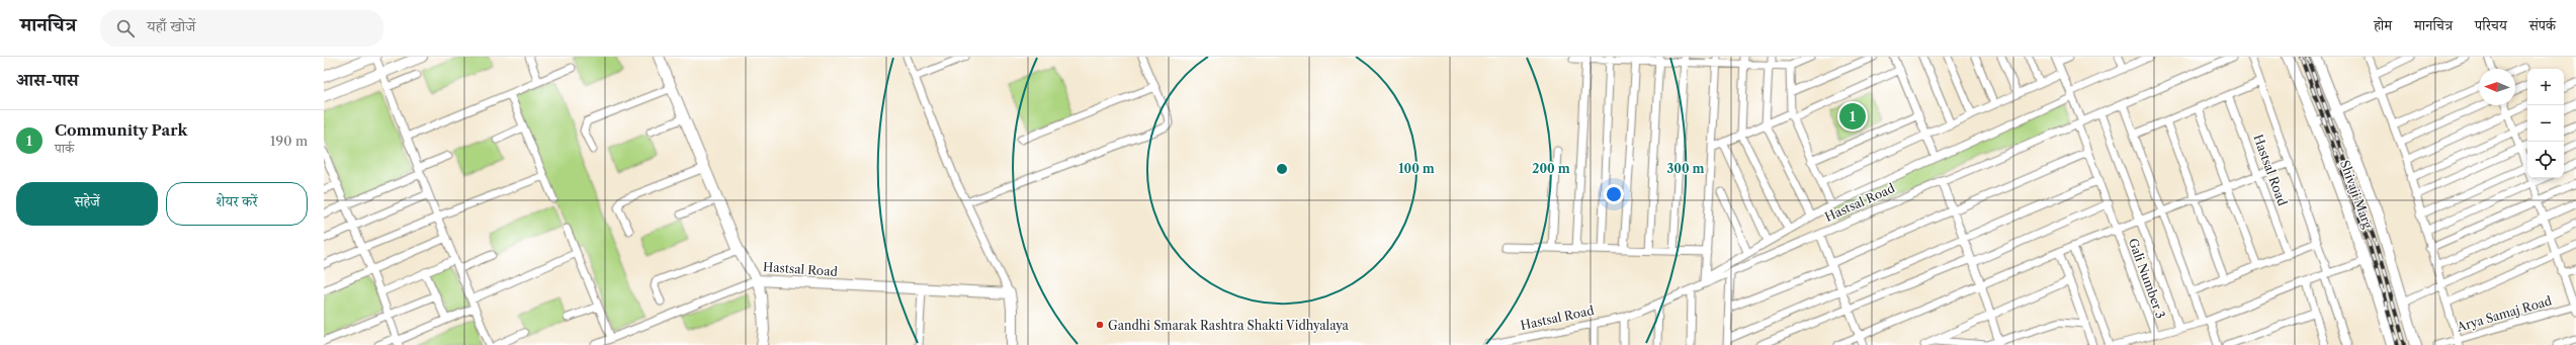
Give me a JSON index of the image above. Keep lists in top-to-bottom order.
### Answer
{
  "streets": {
    "street": [
      "Hastsal Road",
      "Shivaji Marg",
      "Gali Number 3",
      "Arya Samaj Road"
    ]
  },
  "crossings": [
    ["Hastsal Road", "Gali Number 3"]
  ],
  "places": ["Gandhi Smarak Rashtra Shakti Vidhyalaya"],
  "north": "left",
  "page": {
    "header": "मानचित्र",
    "search": "यहाँ खोजें",
    "nav": [
      "होम",
      "मानचित्र",
      "परिचय",
      "संपर्क"
    ],
    "heading": "आस-पास",
    "map_buttons": ["+", "−"],
    "pins": "1",
    "list": [
      {
        "mark": "1",
        "name": "Community Park",
        "note": "पार्क",
        "value": "190 m"
      }
    ],
    "buttons": ["सहेजें", "शेयर करें"]
  },
  "rings": ["100 m", "200 m", "300 m"]
}
